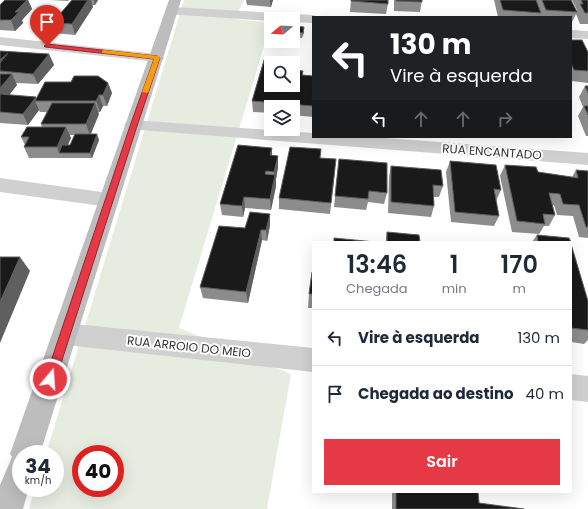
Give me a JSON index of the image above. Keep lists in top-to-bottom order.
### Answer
{
  "streets": {
    "street": ["RUA ENCANTADO", "RUA ARROIO DO MEIO"]
  },
  "north": "left",
  "page": {
    "turn": ["130 m", "Vire à esquerda"],
    "eta": [
      "13:46",
      "Chegada",
      "1",
      "min",
      "170",
      "m"
    ],
    "list": [
      {
        "name": "Vire à esquerda",
        "value": "130 m"
      },
      {
        "name": "Chegada ao destino",
        "value": "40 m"
      }
    ],
    "buttons": "Sair",
    "speed": "34 km/h",
    "limit": "40"
  }
}
